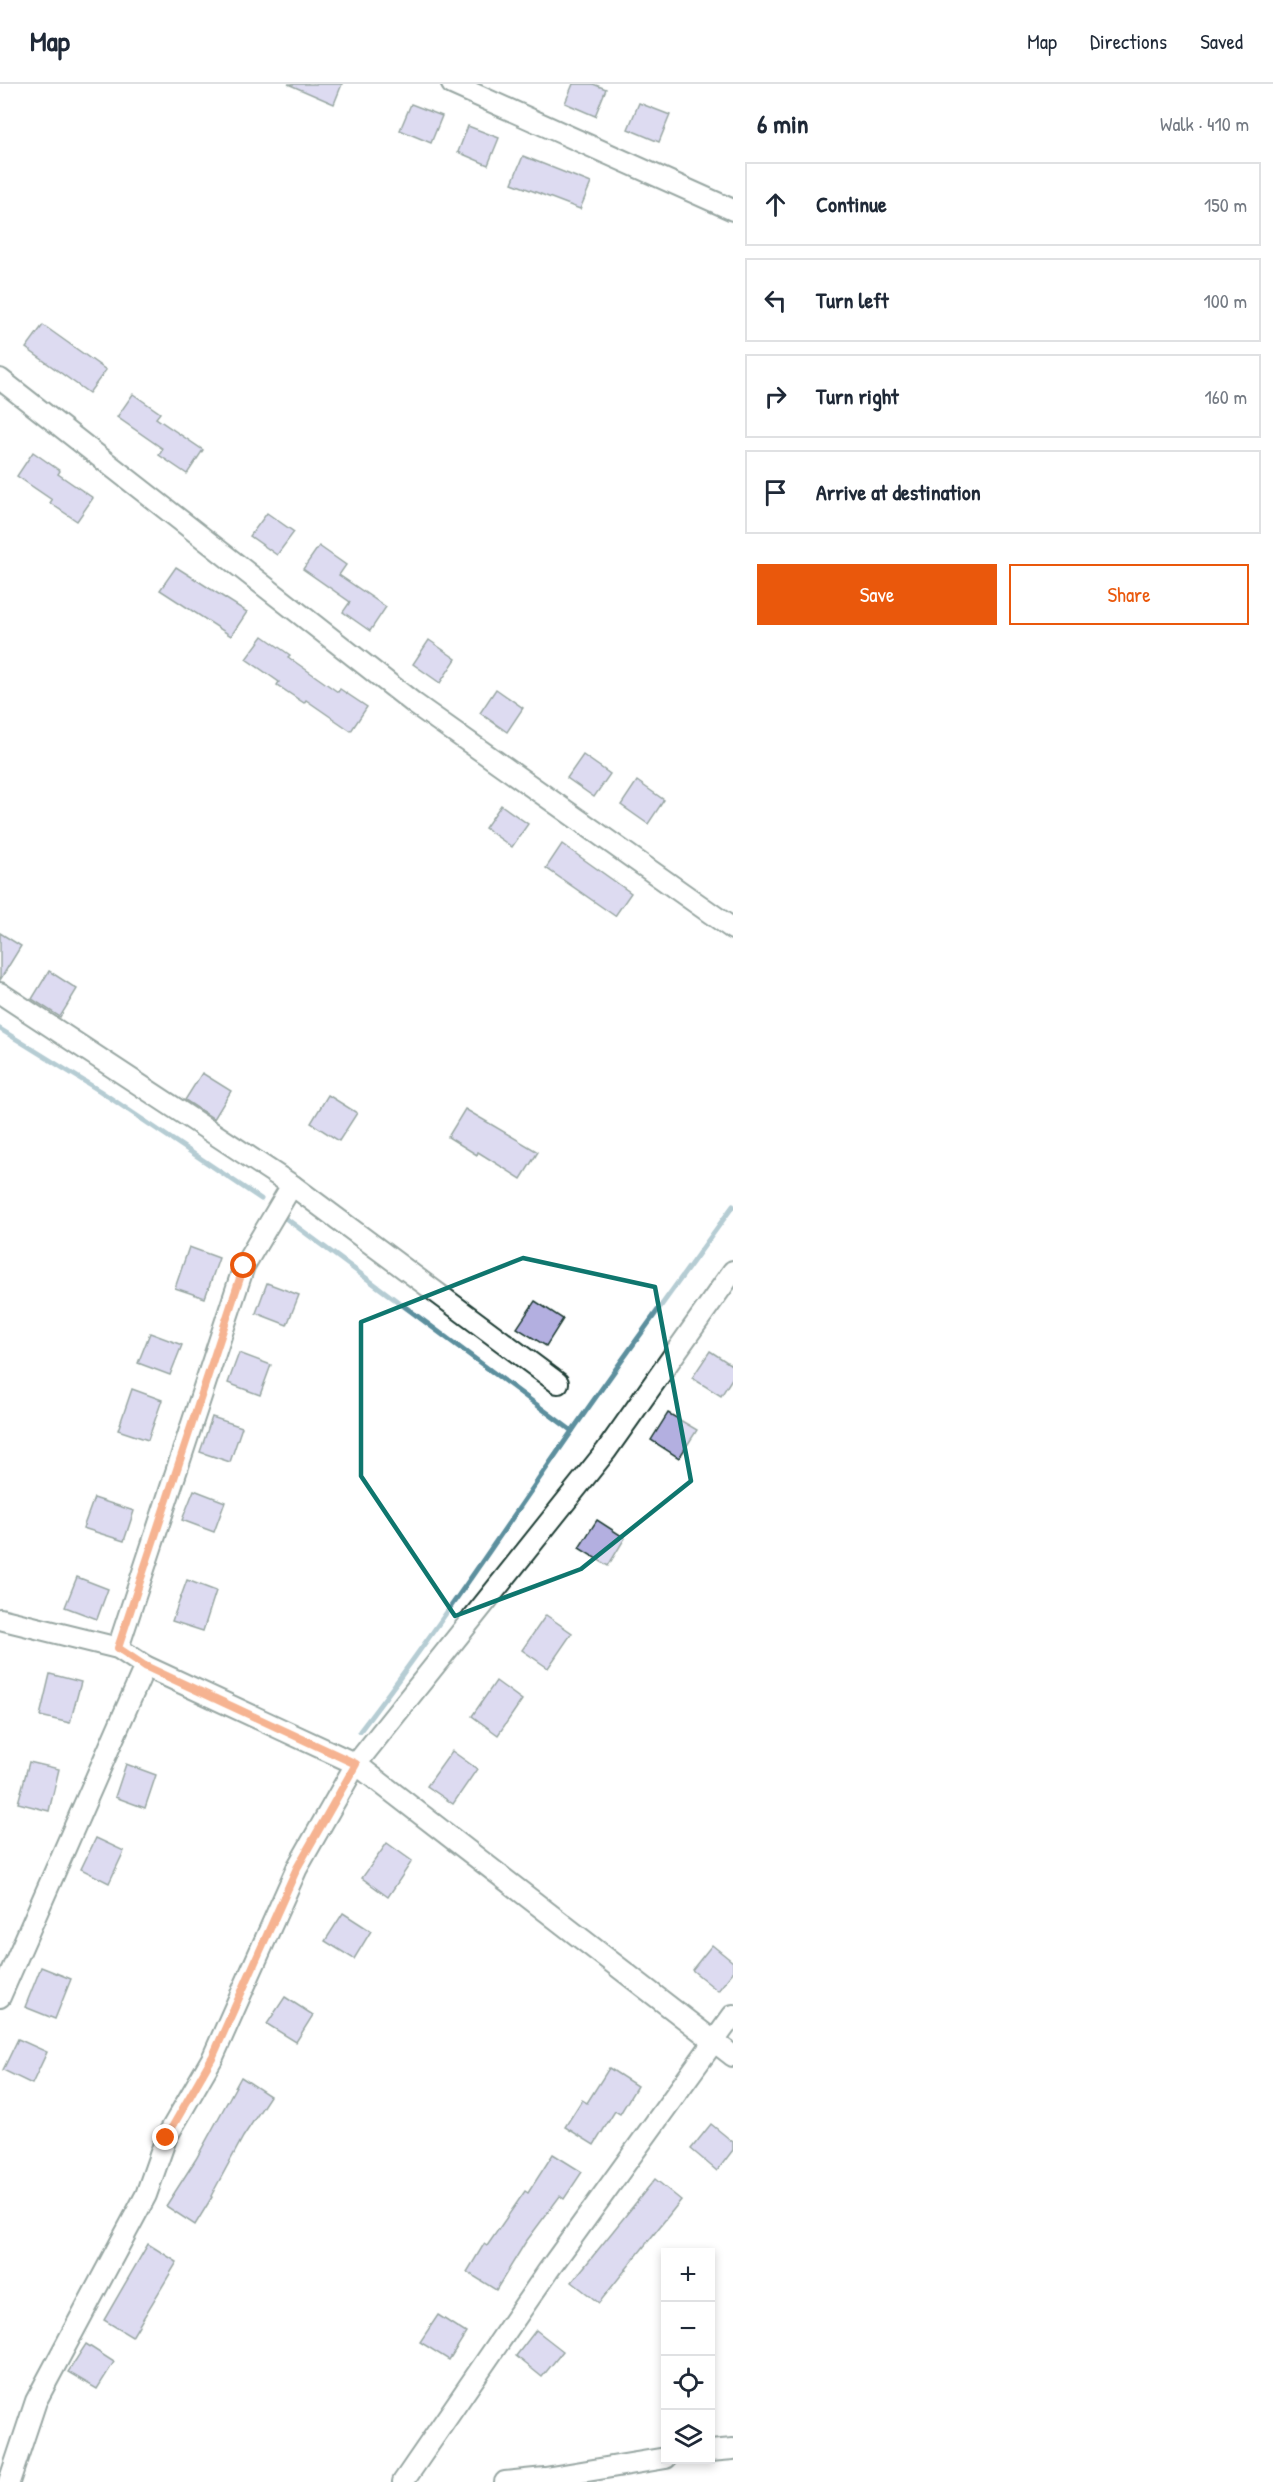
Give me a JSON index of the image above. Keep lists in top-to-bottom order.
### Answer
{
  "page": {
    "header": "Map",
    "nav": ["Map", "Directions", "Saved"],
    "heading": ["6 min", "Walk · 410 m"],
    "list": [
      ["Continue", "150 m"],
      ["Turn left", "100 m"],
      ["Turn right", "160 m"],
      "Arrive at destination"
    ],
    "buttons": ["Save", "Share"],
    "map_buttons": ["+", "−"]
  }
}
